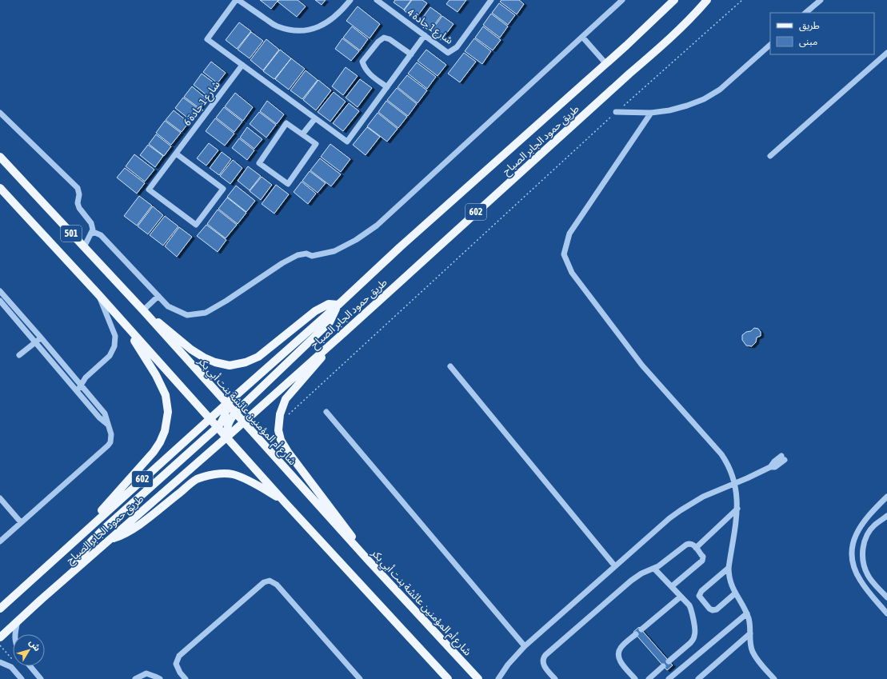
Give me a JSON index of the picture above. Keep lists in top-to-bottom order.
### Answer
{
  "streets": {
    "main road": [
      "طريق حمود الجابر الصباح",
      "602",
      "501",
      "شارع أم المؤمنين عائشة بنت أبي بكر"
    ],
    "street": ["شارع 1 جادة 4", "شارع 1 جادة 6"]
  },
  "crossings": [
    ["طريق حمود الجابر الصباح", "501"],
    ["طريق حمود الجابر الصباح", "شارع أم المؤمنين عائشة بنت أبي بكر"]
  ],
  "legend": ["طريق", "مبنى"],
  "north": "top right"
}
